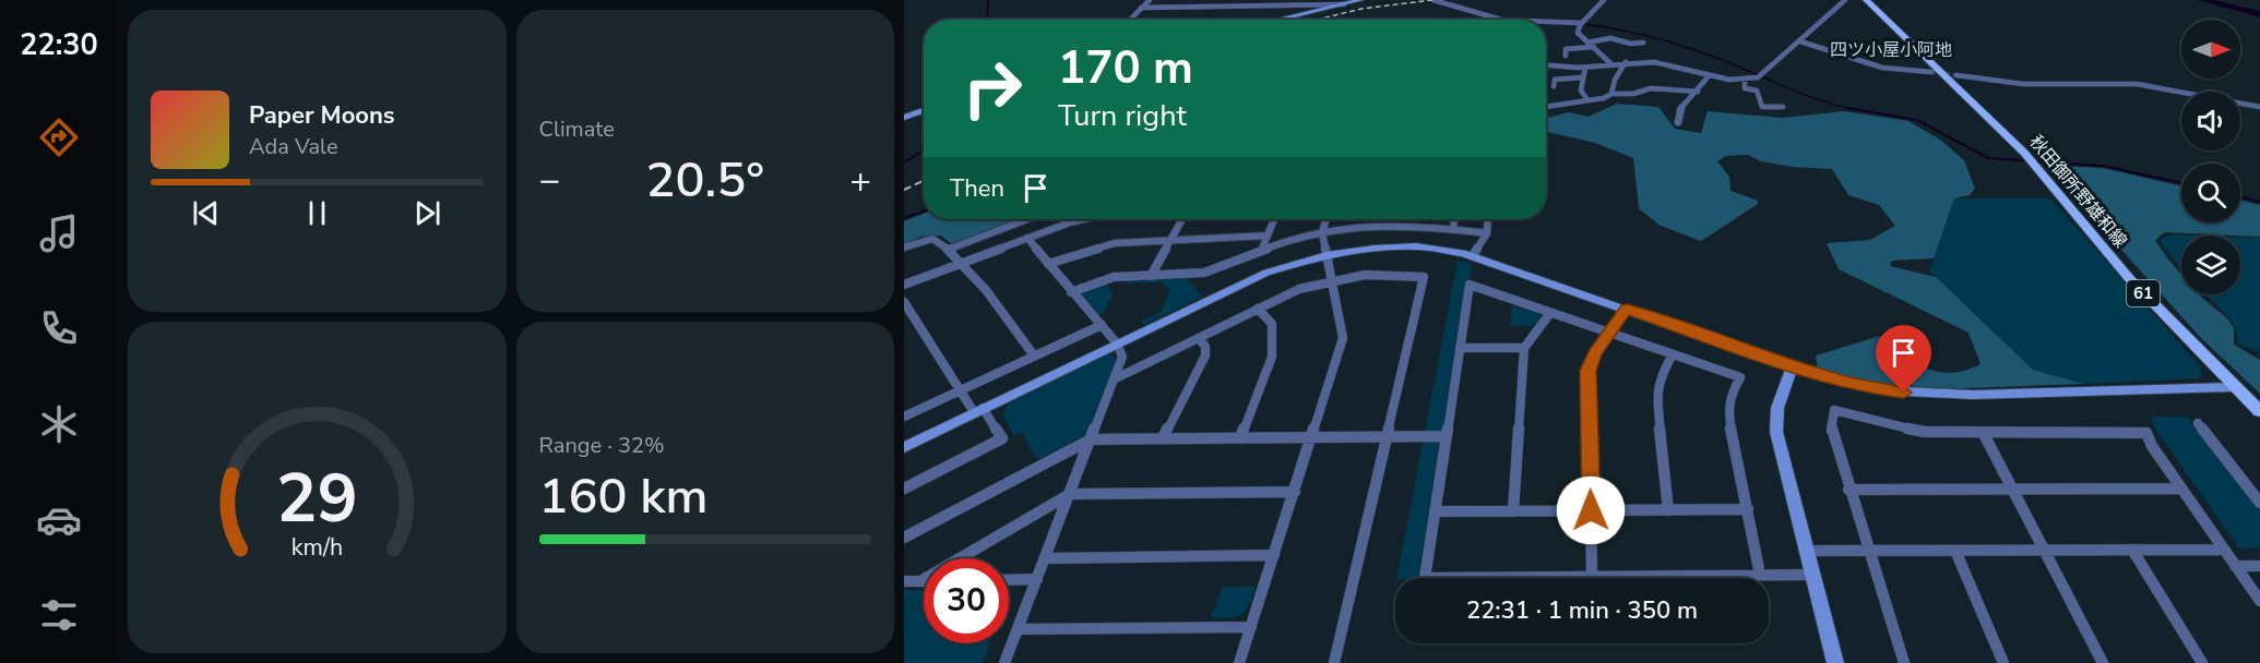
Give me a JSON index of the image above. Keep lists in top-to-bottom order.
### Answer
{
  "streets": {
    "main road": ["秋田御所野雄和線", "61"]
  },
  "districts": ["四ツ小屋小阿地"],
  "north": "right",
  "page": {
    "tabs": "22:30",
    "tile": [
      "Climate",
      ["Range · 32%", "160 km"]
    ],
    "turn": ["170 m", "Turn right"],
    "song": ["Paper Moons", "Ada Vale"],
    "heat": ["−", "20.5°", "+"],
    "then": "Then",
    "limit": "30",
    "trip": "22:31 · 1 min · 350 m",
    "gauge": ["29", "km/h"]
  }
}
